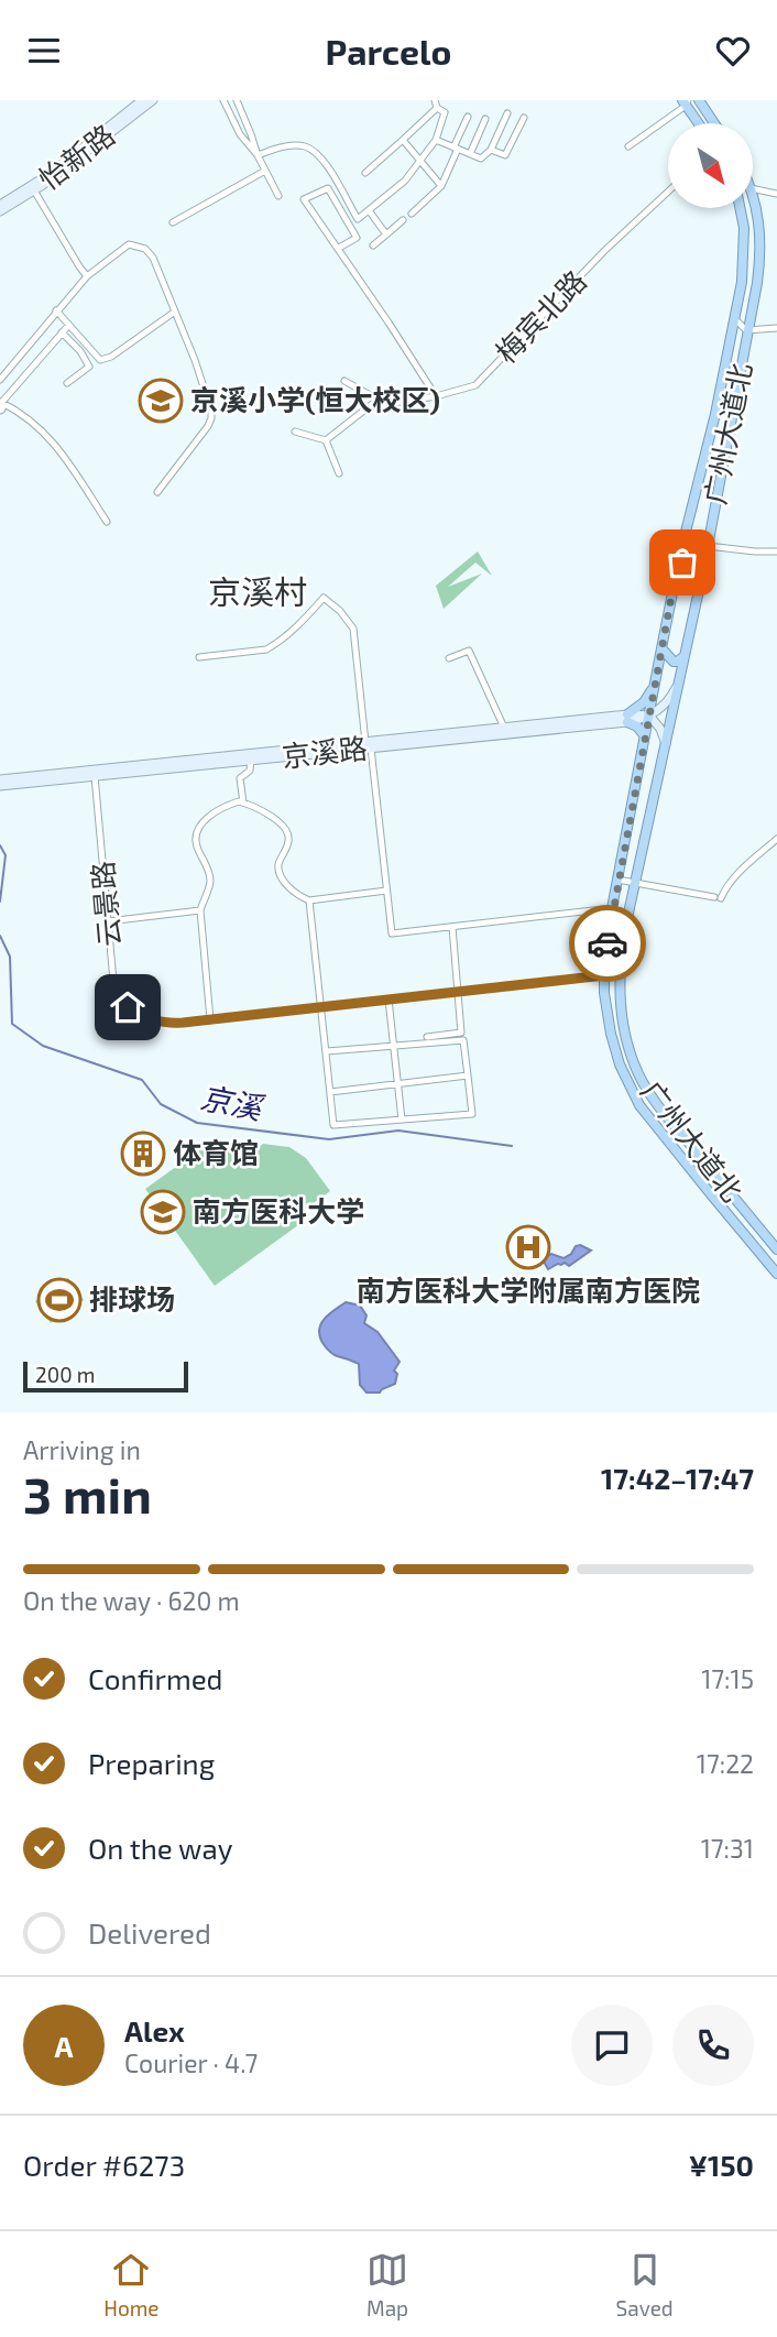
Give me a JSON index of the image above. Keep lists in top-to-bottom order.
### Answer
{
  "streets": {
    "highway": ["广州大道北"],
    "main road": ["怡新路", "京溪路"],
    "street": ["梅宾北路", "云景路"]
  },
  "crossings": [
    ["广州大道北", "京溪路"],
    ["广州大道北", "云景路"],
    ["京溪路", "云景路"]
  ],
  "districts": ["京溪村"],
  "water": ["京溪"],
  "places": {
    "school or university": ["京溪小学(恒大校区)", "南方医科大学"],
    "building": ["体育馆"],
    "hospital": ["南方医科大学附属南方医院"],
    "sports": ["排球场"]
  },
  "scale_bar": "200 m",
  "north": "bottom right",
  "page": {
    "header": "Parcelo",
    "scale": "200 m",
    "heading": ["3 min", "Arriving in", "17:42–17:47"],
    "panel": [
      "Alex",
      "Courier · 4.7",
      "Order #6273",
      "¥150"
    ],
    "bar": "On the way · 620 m",
    "list": [
      ["Confirmed", "17:15"],
      ["Preparing", "17:22"],
      ["On the way", "17:31"],
      "Delivered"
    ],
    "round": "A",
    "tabs": ["Home", "Map", "Saved"]
  }
}
